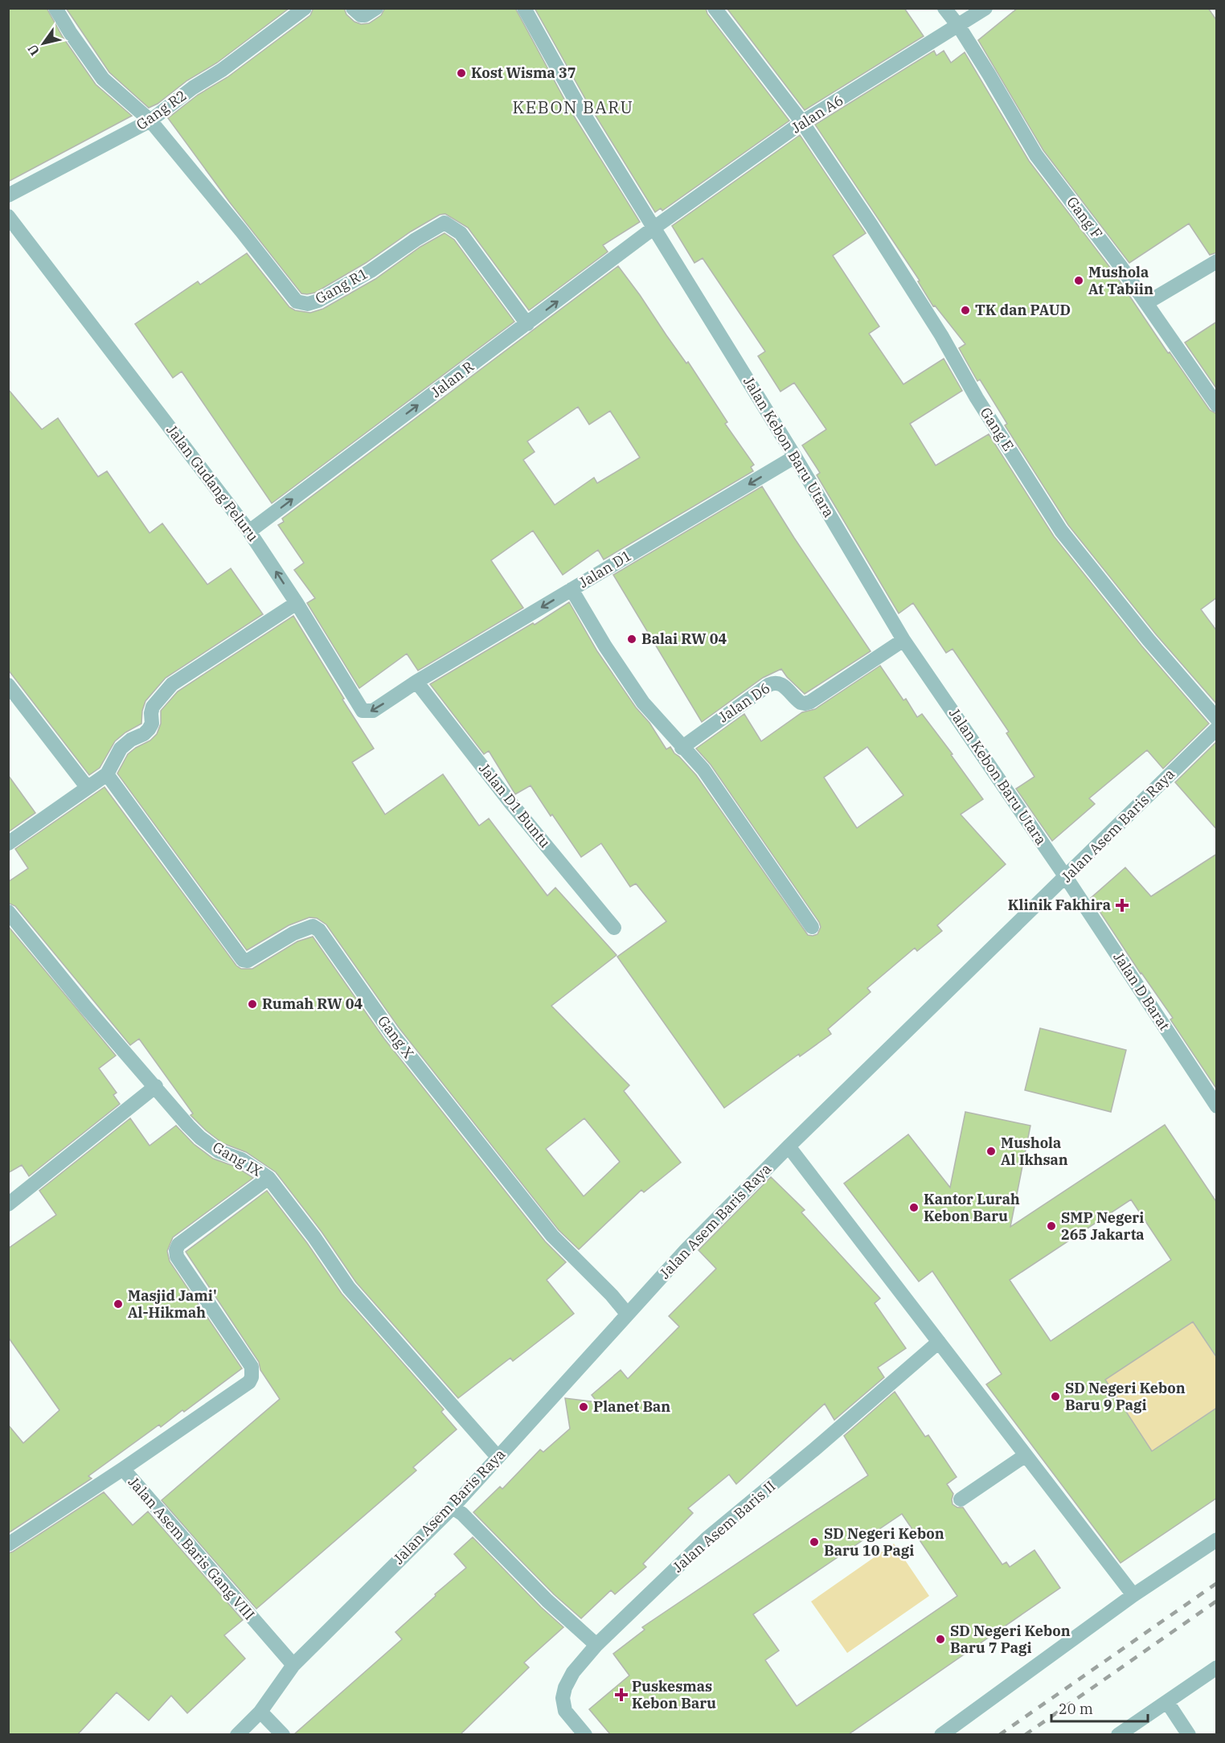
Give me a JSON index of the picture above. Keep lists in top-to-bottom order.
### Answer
{
  "streets": {
    "street": [
      "Gang R2",
      "Jalan A6",
      "Gang F",
      "Gang R1",
      "Jalan R",
      "Gang E",
      "Jalan Kebon Baru Utara",
      "Jalan Gudang Peluru",
      "Jalan D1",
      "Jalan D6",
      "Jalan D1 Buntu",
      "Jalan Asem Baris Raya",
      "Jalan D Barat",
      "Gang X",
      "Gang IX",
      "Jalan Asem Baris II",
      "Jalan Asem Baris Gang VIII"
    ]
  },
  "crossings": [
    ["Gang R2", "Gang R1"],
    ["Jalan A6", "Gang F"],
    ["Jalan A6", "Jalan R"],
    ["Jalan A6", "Gang E"],
    ["Jalan A6", "Jalan Kebon Baru Utara"],
    ["Gang R1", "Jalan R"],
    ["Jalan R", "Jalan Kebon Baru Utara"],
    ["Jalan R", "Jalan Gudang Peluru"],
    ["Jalan Kebon Baru Utara", "Jalan D1"],
    ["Jalan Kebon Baru Utara", "Jalan D6"],
    ["Jalan Kebon Baru Utara", "Jalan Asem Baris Raya"],
    ["Jalan Kebon Baru Utara", "Jalan D Barat"],
    ["Jalan Gudang Peluru", "Jalan D1"],
    ["Jalan Gudang Peluru", "Jalan D1 Buntu"],
    ["Jalan D1", "Jalan D1 Buntu"],
    ["Jalan Asem Baris Raya", "Jalan D Barat"],
    ["Jalan Asem Baris Raya", "Gang X"],
    ["Jalan Asem Baris Raya", "Gang IX"],
    ["Jalan Asem Baris Raya", "Jalan Asem Baris Gang VIII"],
    ["Gang IX", "Jalan Asem Baris Gang VIII"]
  ],
  "one_way": ["Jalan R", "Jalan D1"],
  "districts": ["KEBON BARU"],
  "places": {
    "other": [
      "Kost Wisma 37",
      "Mushola At Tabiin",
      "TK dan PAUD",
      "Balai RW 04",
      "Rumah RW 04",
      "Mushola Al Ikhsan",
      "Kantor Lurah Kebon Baru",
      "SMP Negeri 265 Jakarta",
      "Masjid Jami' Al-Hikmah",
      "SD Negeri Kebon Baru 9 Pagi",
      "Planet Ban",
      "SD Negeri Kebon Baru 10 Pagi",
      "SD Negeri Kebon Baru 7 Pagi"
    ],
    "health": ["Klinik Fakhira", "Puskesmas Kebon Baru"]
  },
  "scale_bar": "20 m",
  "north": "bottom left"
}
